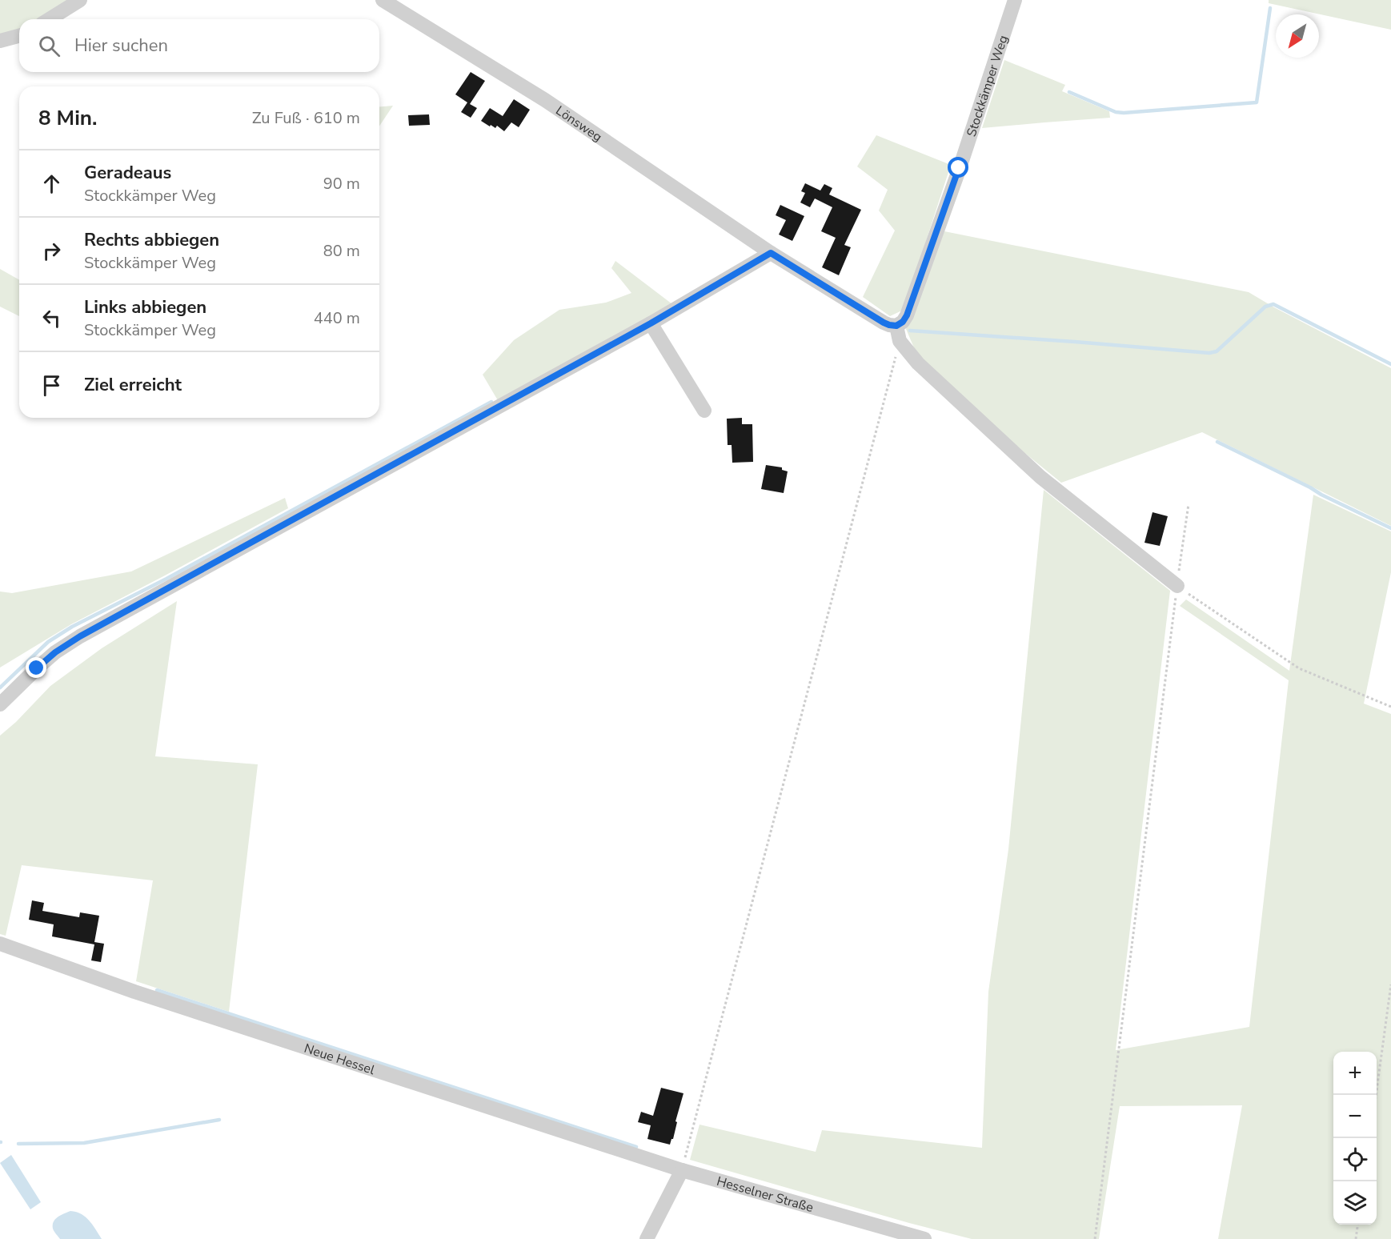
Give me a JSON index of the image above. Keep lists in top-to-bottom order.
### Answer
{
  "streets": {
    "street": [
      "Stockkämper Weg",
      "Lönsweg",
      "Neue Hessel",
      "Hesselner Straße"
    ]
  },
  "crossings": [
    ["Neue Hessel", "Hesselner Straße"]
  ],
  "north": "bottom left",
  "page": {
    "search": "Hier suchen",
    "heading": ["8 Min.", "Zu Fuß · 610 m"],
    "list": [
      ["Geradeaus", "Stockkämper Weg", "90 m"],
      ["Rechts abbiegen", "Stockkämper Weg", "80 m"],
      ["Links abbiegen", "Stockkämper Weg", "440 m"],
      "Ziel erreicht"
    ],
    "map_buttons": ["+", "−"]
  }
}
